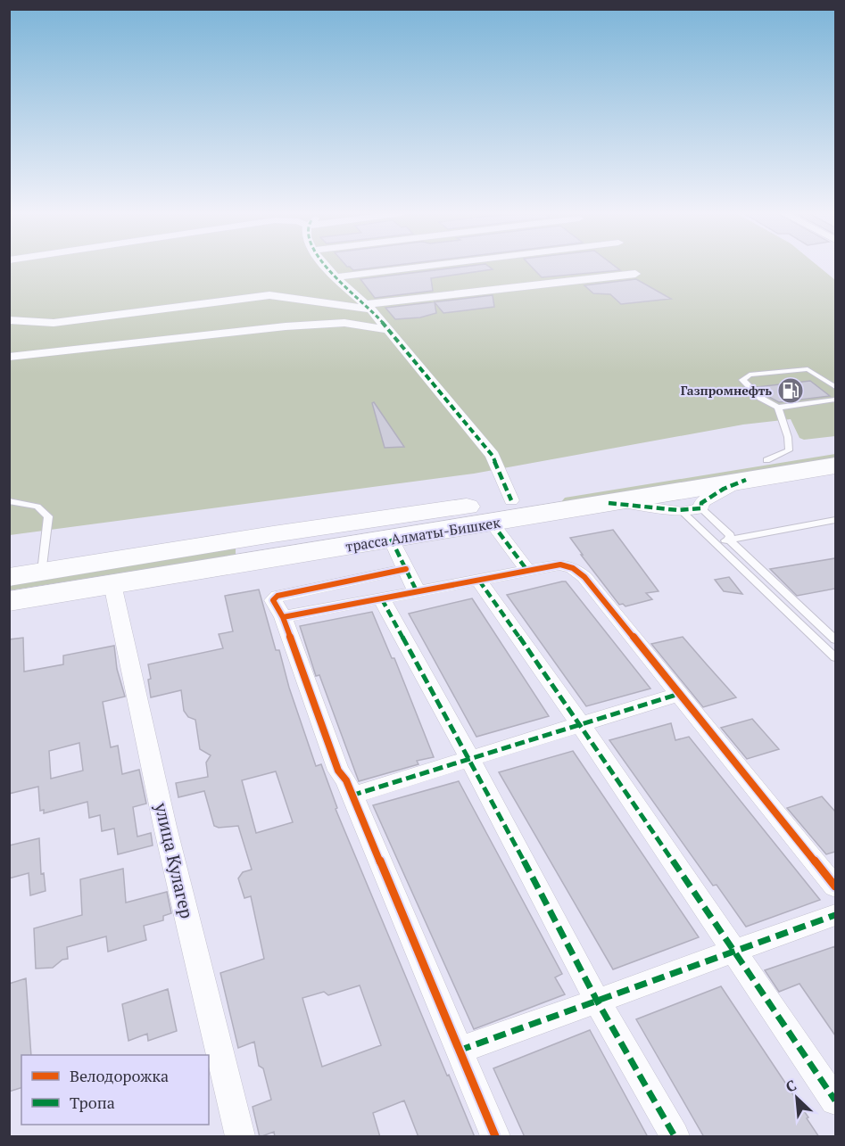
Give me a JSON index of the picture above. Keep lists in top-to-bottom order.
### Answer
{
  "streets": {
    "highway": ["трасса Алматы-Бишкек"],
    "street": ["улица Кулагер"]
  },
  "crossings": [
    ["трасса Алматы-Бишкек", "улица Кулагер"]
  ],
  "places": {
    "fuel station": ["Газпромнефть"]
  },
  "legend": ["Велодорожка", "Тропа"],
  "north": "top left"
}
